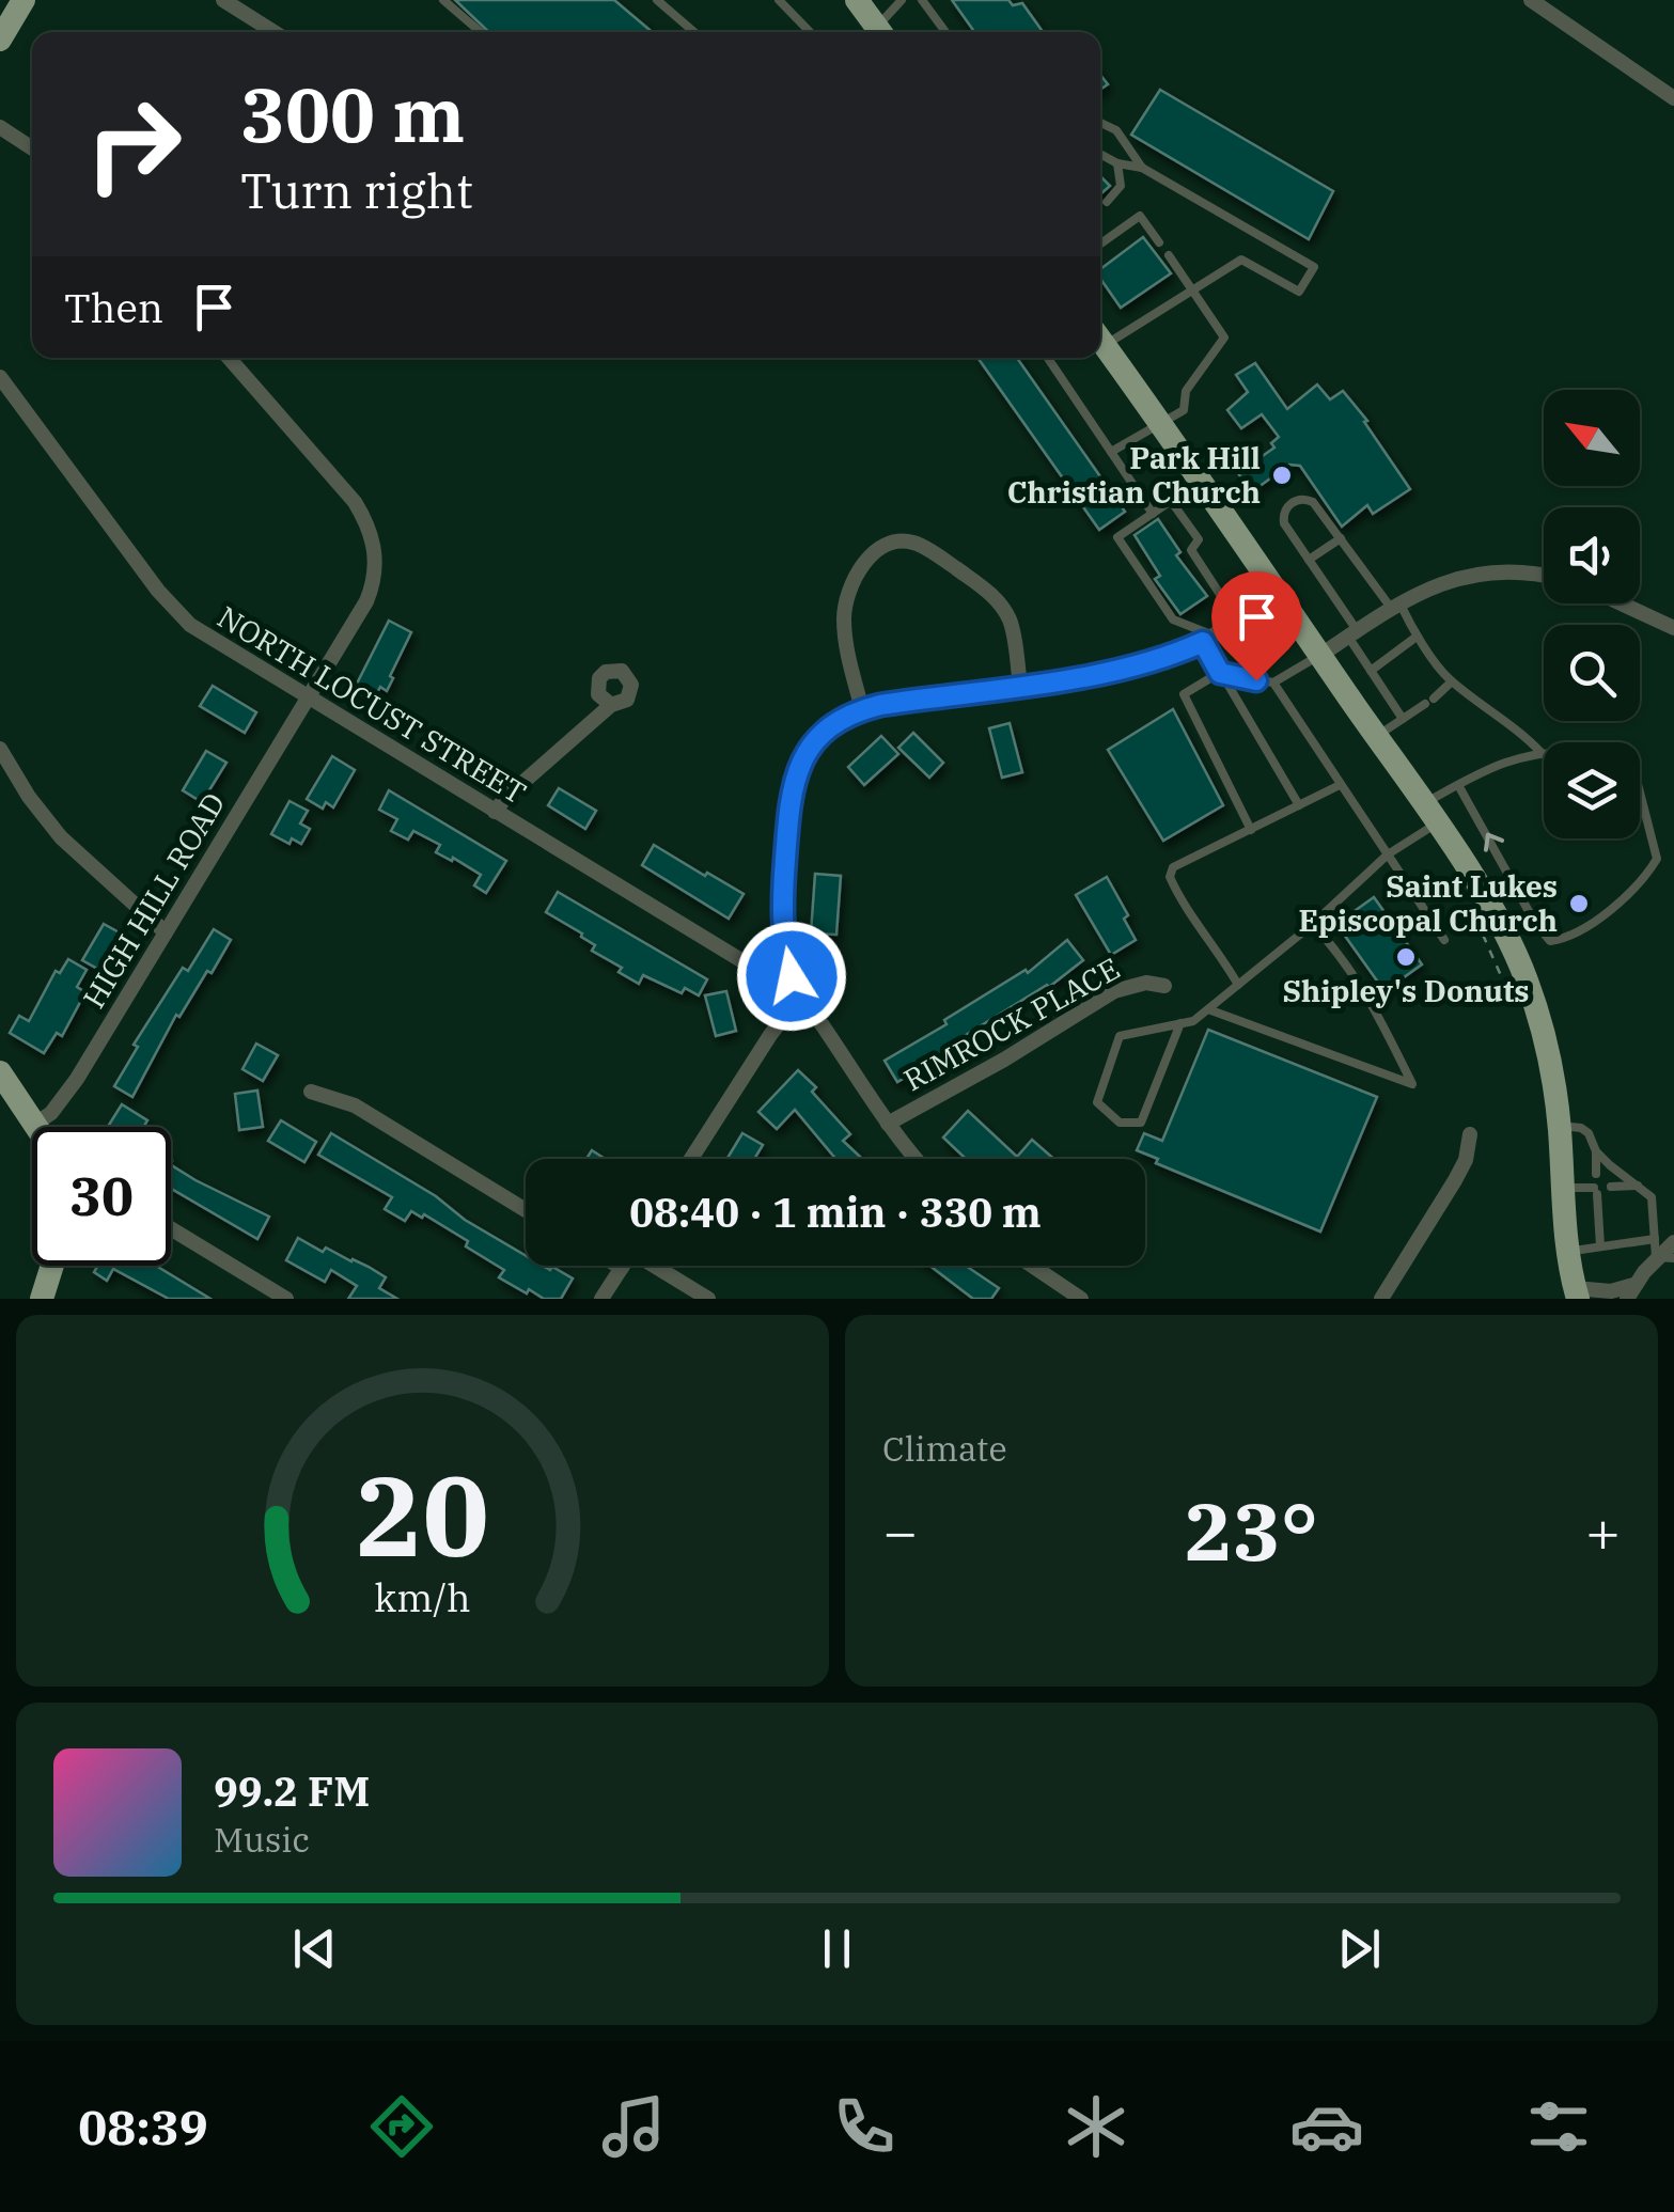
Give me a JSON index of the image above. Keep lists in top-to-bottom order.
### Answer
{
  "streets": {
    "street": ["NORTH LOCUST STREET", "HIGH HILL ROAD", "RIMROCK PLACE"]
  },
  "crossings": [
    ["NORTH LOCUST STREET", "HIGH HILL ROAD"]
  ],
  "places": ["Park Hill Christian Church", "Saint Lukes Episcopal Church", "Shipley's Donuts"],
  "north": "top left",
  "page": {
    "turn": ["300 m", "Turn right"],
    "then": "Then",
    "limit": "30",
    "trip": "08:40 · 1 min · 330 m",
    "tile": "Climate",
    "heat": ["−", "23°", "+"],
    "song": ["99.2 FM", "Music"],
    "tabs": "08:39",
    "gauge": ["20", "km/h"]
  }
}
